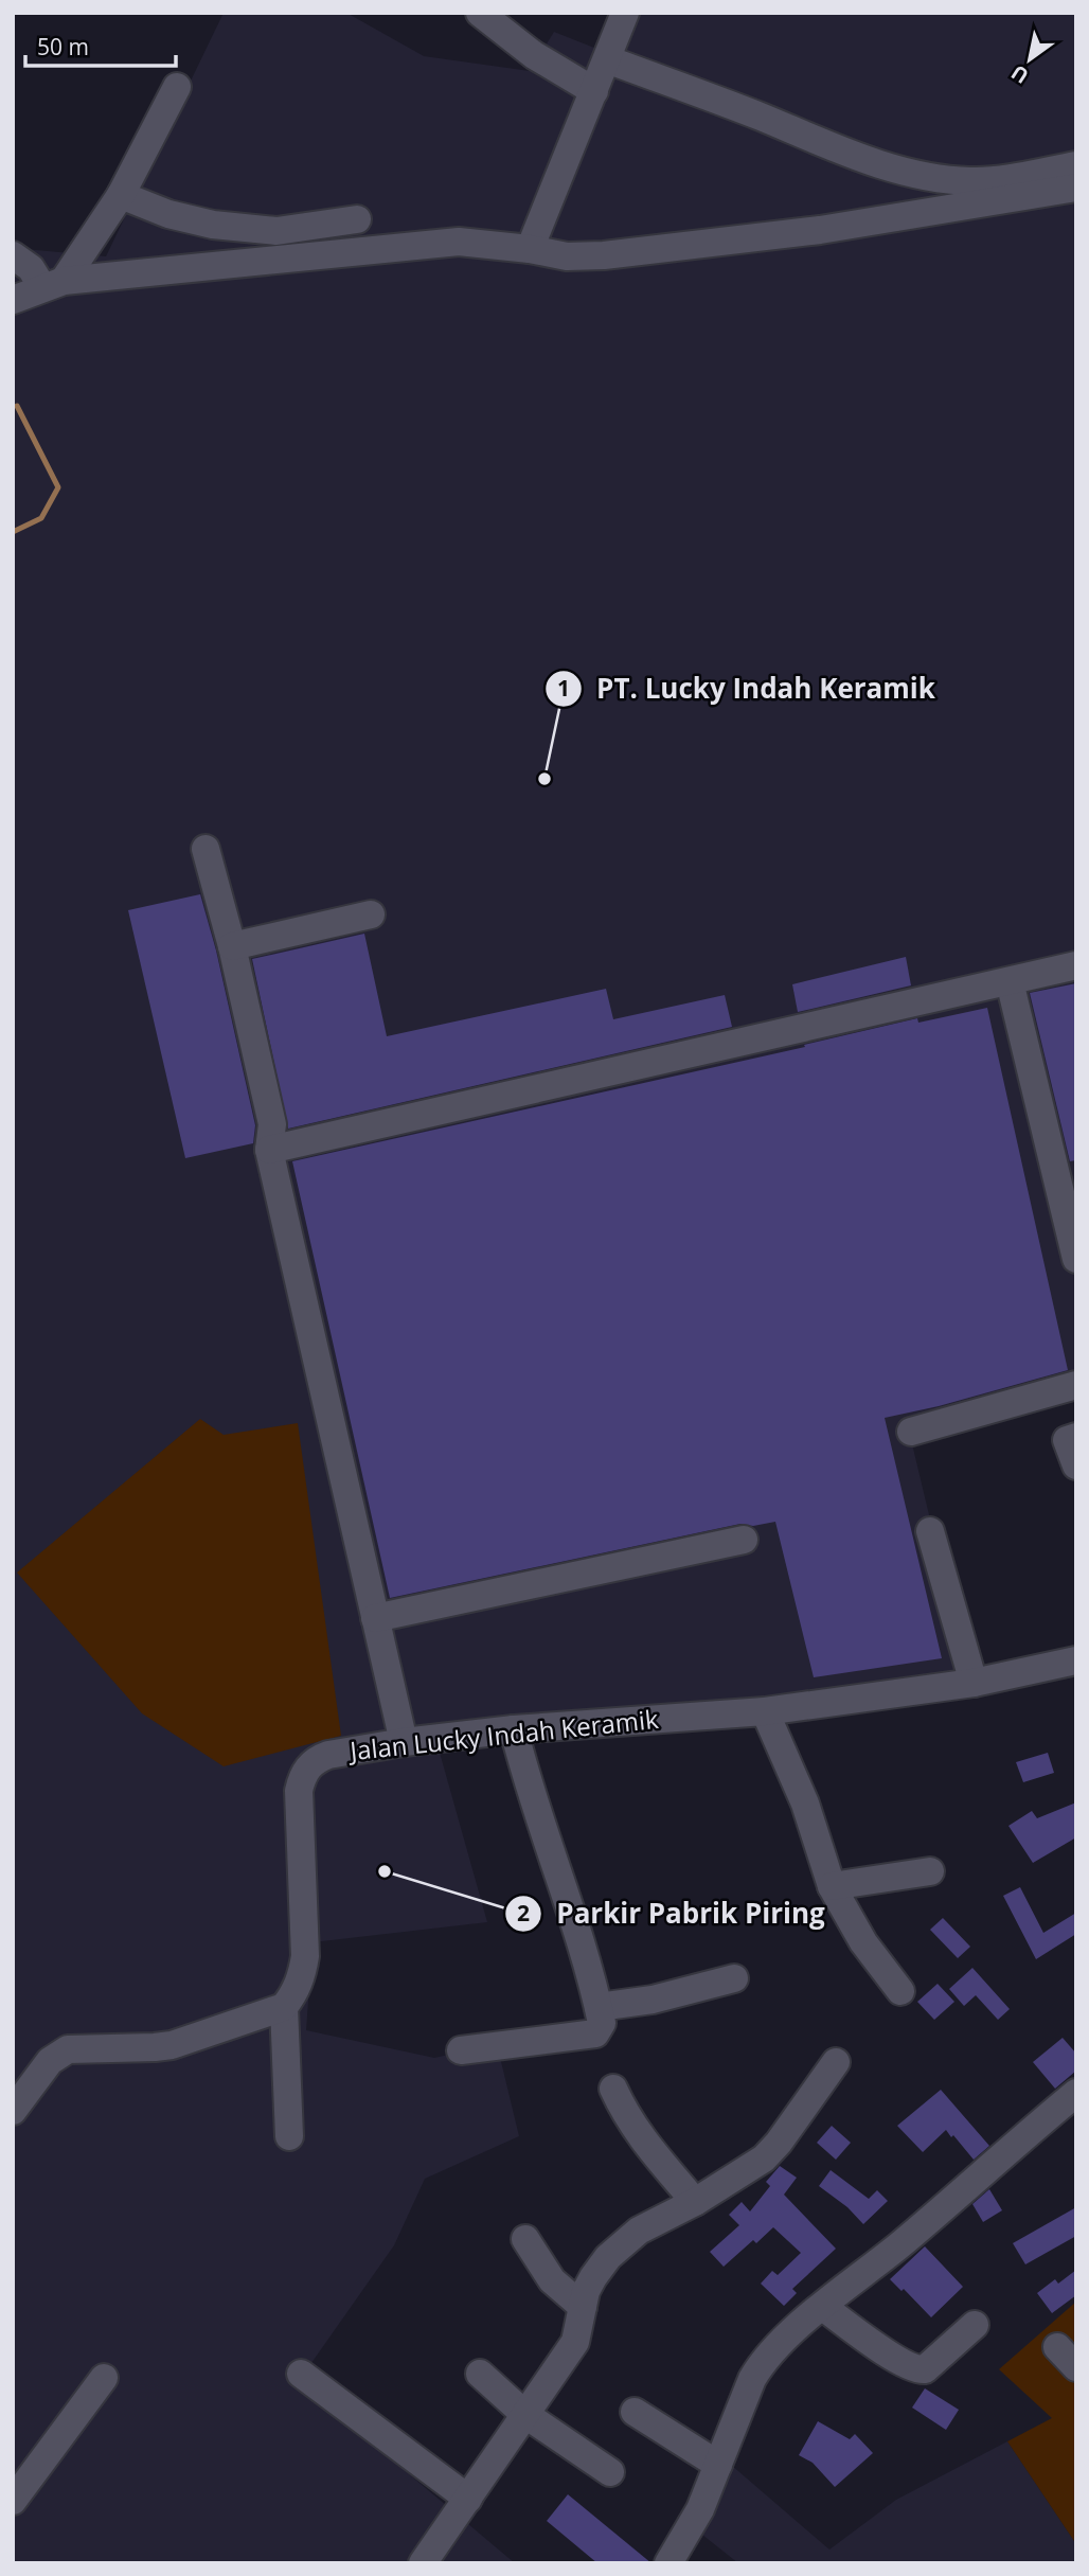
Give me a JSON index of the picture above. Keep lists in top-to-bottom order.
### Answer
{
  "streets": {
    "street": ["Jalan Lucky Indah Keramik"]
  },
  "places": ["PT. Lucky Indah Keramik", "Parkir Pabrik Piring"],
  "scale_bar": "50 m",
  "north": "bottom left"
}
